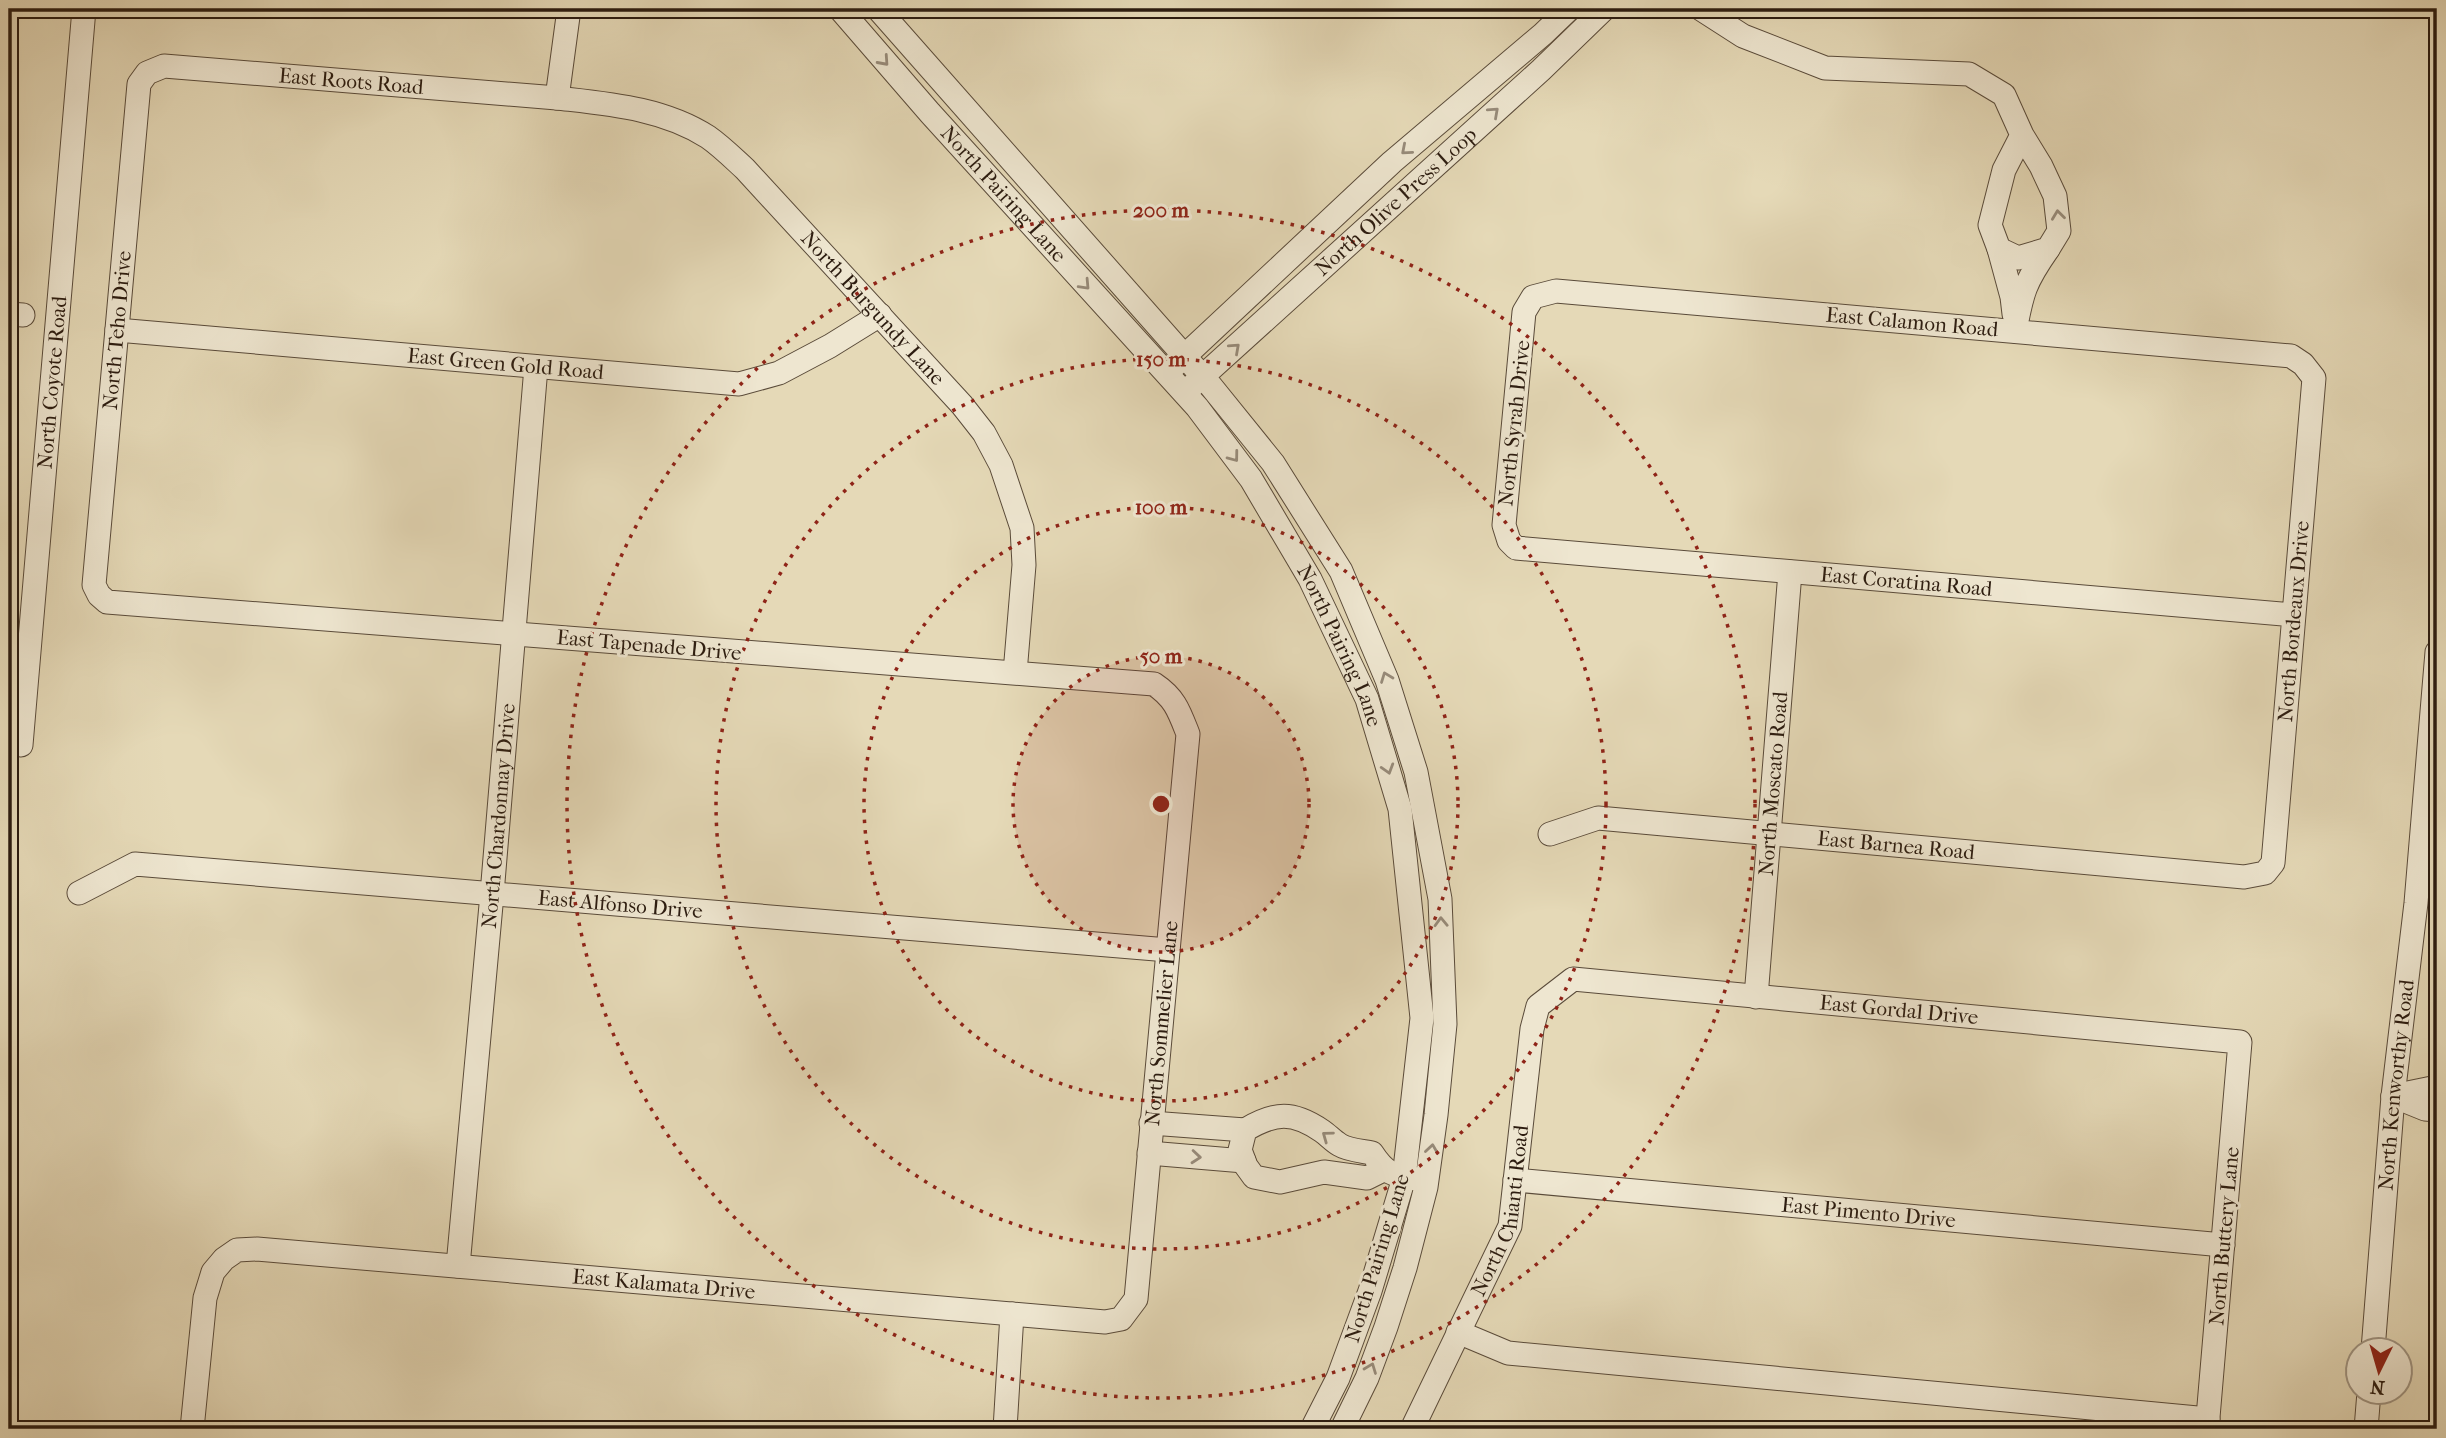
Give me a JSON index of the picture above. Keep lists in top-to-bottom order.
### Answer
{
  "streets": {
    "street": [
      "East Roots Road",
      "North Pairing Lane",
      "North Olive Press Loop",
      "North Burgundy Lane",
      "East Calamon Road",
      "North Teho Drive",
      "East Green Gold Road",
      "North Coyote Road",
      "North Syrah Drive",
      "East Coratina Road",
      "North Bordeaux Drive",
      "East Tapenade Drive",
      "North Moscato Road",
      "North Chardonnay Drive",
      "East Barnea Road",
      "East Alfonso Drive",
      "East Gordal Drive",
      "North Sommelier Lane",
      "North Kenworthy Road",
      "North Chianti Road",
      "East Pimento Drive",
      "North Buttery Lane",
      "East Kalamata Drive"
    ]
  },
  "crossings": [
    ["East Roots Road", "North Burgundy Lane"],
    ["East Roots Road", "North Teho Drive"],
    ["North Pairing Lane", "North Olive Press Loop"],
    ["North Burgundy Lane", "East Green Gold Road"],
    ["North Burgundy Lane", "East Tapenade Drive"],
    ["East Calamon Road", "North Syrah Drive"],
    ["East Calamon Road", "North Bordeaux Drive"],
    ["North Teho Drive", "East Green Gold Road"],
    ["North Teho Drive", "East Tapenade Drive"],
    ["East Green Gold Road", "North Chardonnay Drive"],
    ["North Syrah Drive", "East Coratina Road"],
    ["East Coratina Road", "North Bordeaux Drive"],
    ["East Coratina Road", "North Moscato Road"],
    ["North Bordeaux Drive", "East Barnea Road"],
    ["East Tapenade Drive", "North Chardonnay Drive"],
    ["East Tapenade Drive", "North Sommelier Lane"],
    ["North Moscato Road", "East Barnea Road"],
    ["North Moscato Road", "East Gordal Drive"],
    ["North Chardonnay Drive", "East Alfonso Drive"],
    ["North Chardonnay Drive", "East Kalamata Drive"],
    ["East Alfonso Drive", "North Sommelier Lane"],
    ["East Gordal Drive", "North Chianti Road"],
    ["East Gordal Drive", "North Buttery Lane"],
    ["North Sommelier Lane", "East Kalamata Drive"],
    ["North Chianti Road", "East Pimento Drive"],
    ["East Pimento Drive", "North Buttery Lane"]
  ],
  "north": "bottom",
  "rings": [
    "200 m",
    "150 m",
    "100 m",
    "50 m"
  ]
}
